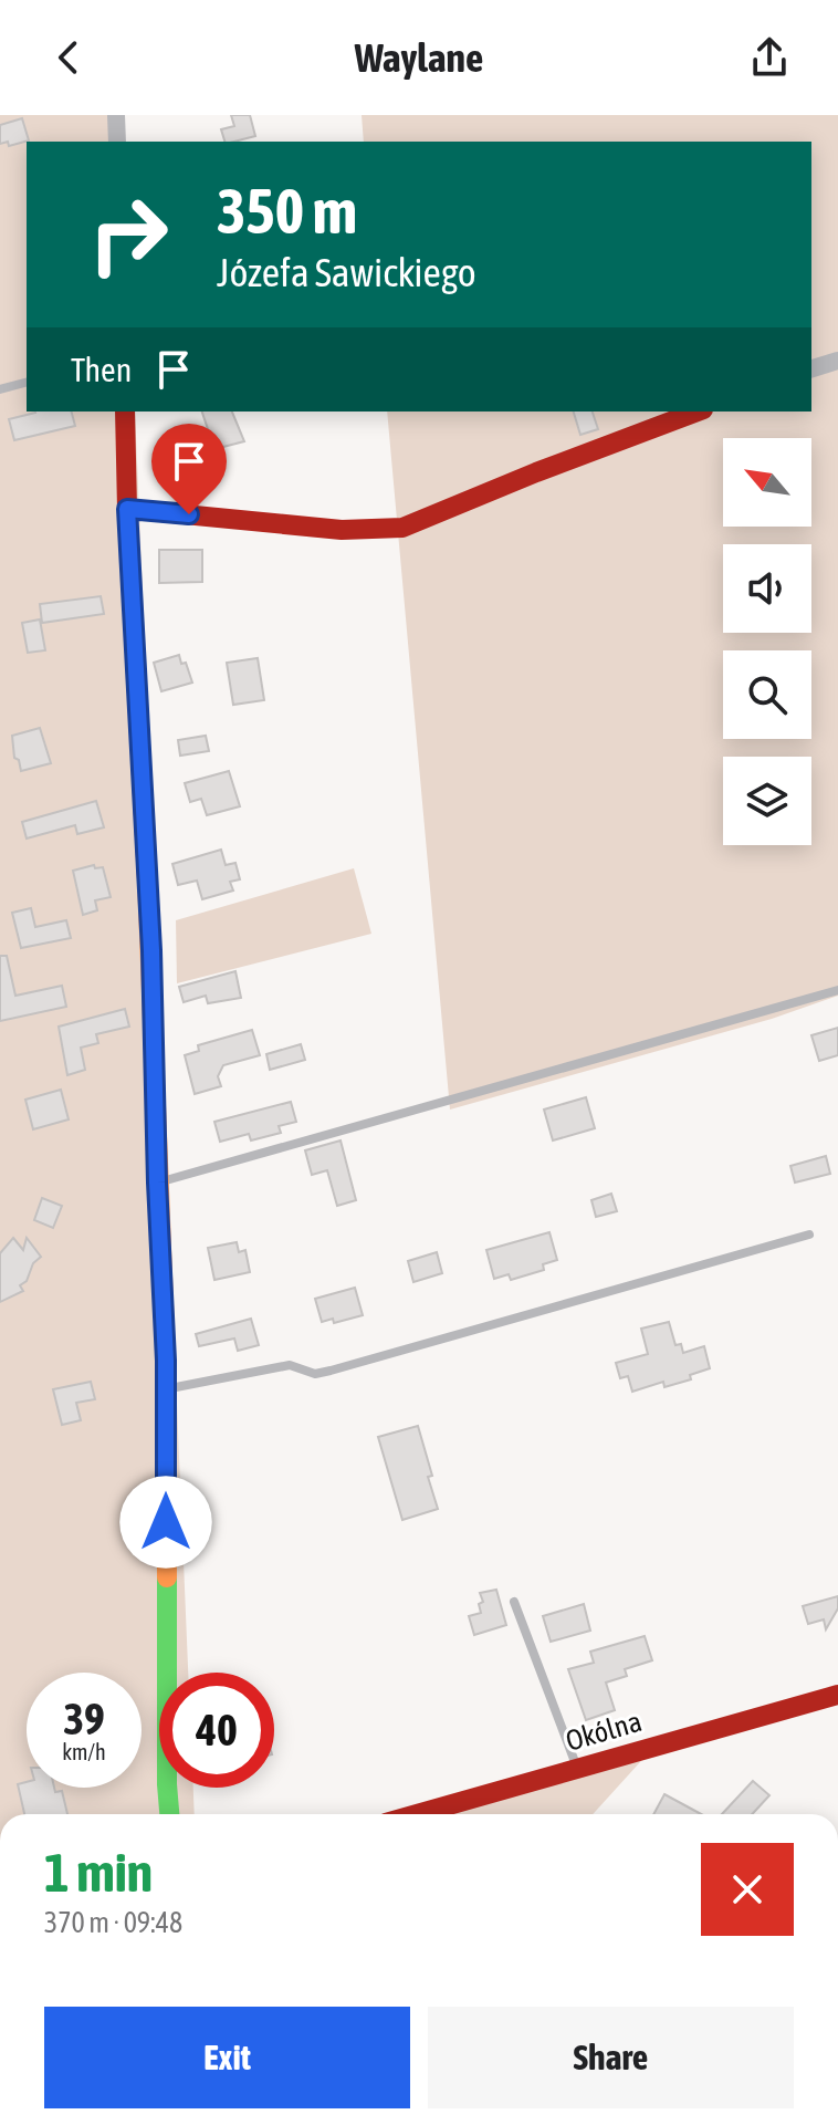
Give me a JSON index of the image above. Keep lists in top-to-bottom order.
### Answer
{
  "streets": {
    "street": ["Okólna"]
  },
  "north": "top left",
  "page": {
    "header": "Waylane",
    "turn": ["350 m", "Józefa Sawickiego"],
    "then": "Then",
    "speed": "39 km/h",
    "limit": "40",
    "heading": ["1 min", "370 m · 09:48"],
    "buttons": ["Exit", "Share"]
  }
}
